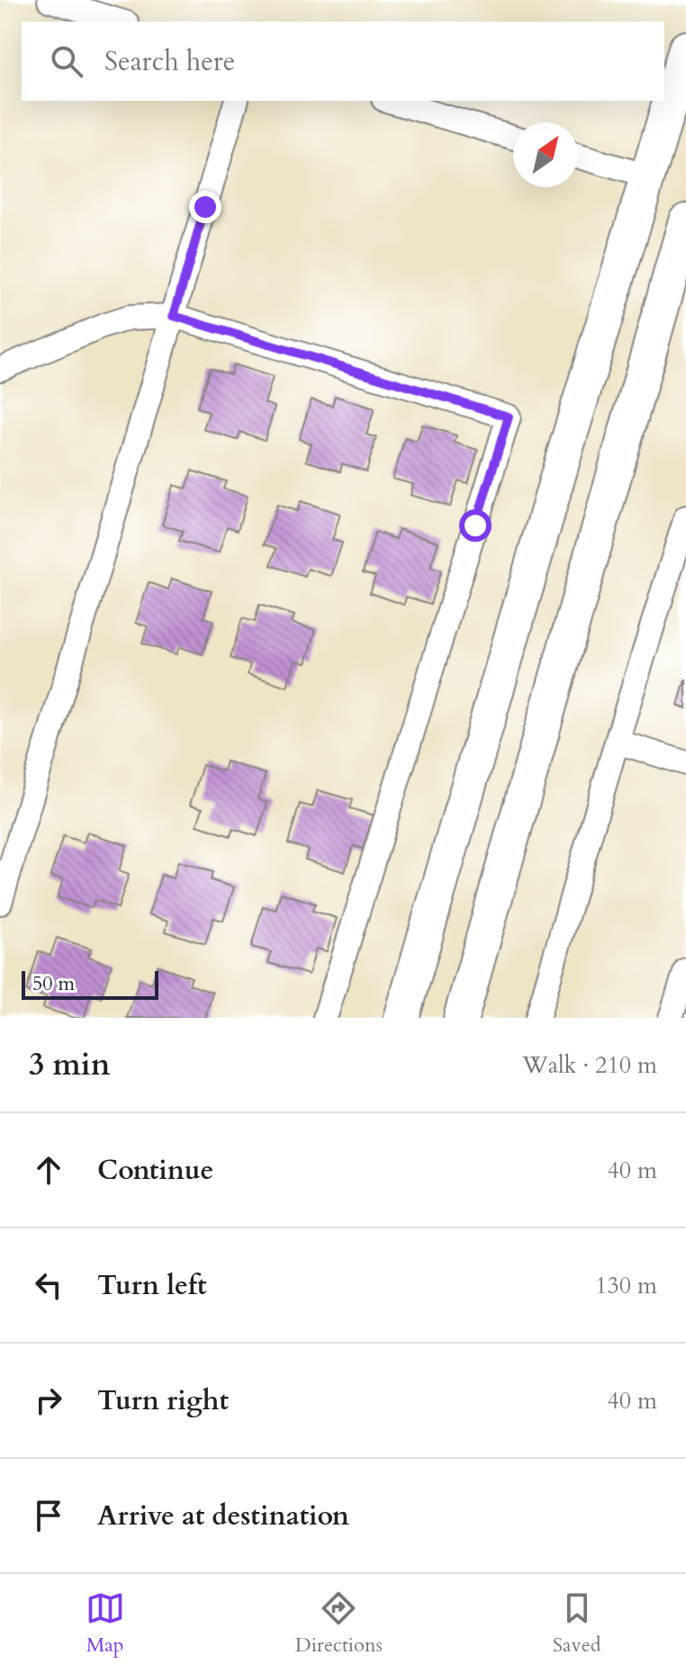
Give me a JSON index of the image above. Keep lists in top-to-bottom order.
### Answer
{
  "scale_bar": "50 m",
  "north": "top right",
  "page": {
    "search": "Search here",
    "scale": "50 m",
    "heading": ["3 min", "Walk · 210 m"],
    "list": [
      ["Continue", "40 m"],
      ["Turn left", "130 m"],
      ["Turn right", "40 m"],
      "Arrive at destination"
    ],
    "nav": ["Map", "Directions", "Saved"]
  }
}
